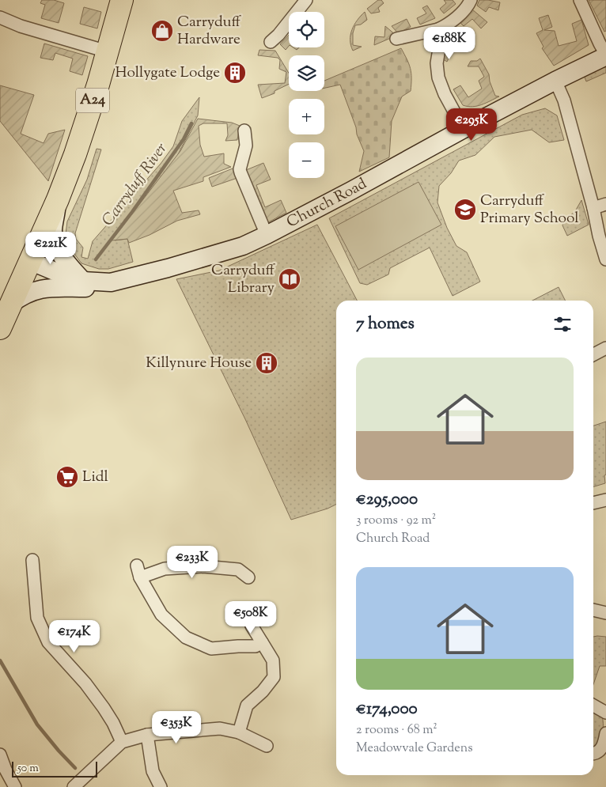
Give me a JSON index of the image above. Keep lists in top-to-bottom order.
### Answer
{
  "streets": {
    "highway": ["A24"],
    "main road": ["Church Road"]
  },
  "crossings": [
    ["A24", "Church Road"]
  ],
  "water": ["Carryduff River"],
  "places": {
    "shop": ["Carryduff Hardware"],
    "building": ["Hollygate Lodge", "Killynure House"],
    "school or university": ["Carryduff Primary School"],
    "library": ["Carryduff Library"],
    "supermarket": ["Lidl"]
  },
  "scale_bar": "50 m",
  "page": {
    "map_buttons": ["+", "−"],
    "price": [
      "€188K",
      "€295K",
      "€221K",
      "€233K",
      "€508K",
      "€174K",
      "€353K"
    ],
    "heading": "7 homes",
    "list": [
      {
        "name": "€295,000",
        "note": "3 rooms · 92 m² · Church Road"
      },
      {
        "name": "€174,000",
        "note": "2 rooms · 68 m² · Meadowvale Gardens"
      }
    ],
    "scale": "50 m"
  }
}
